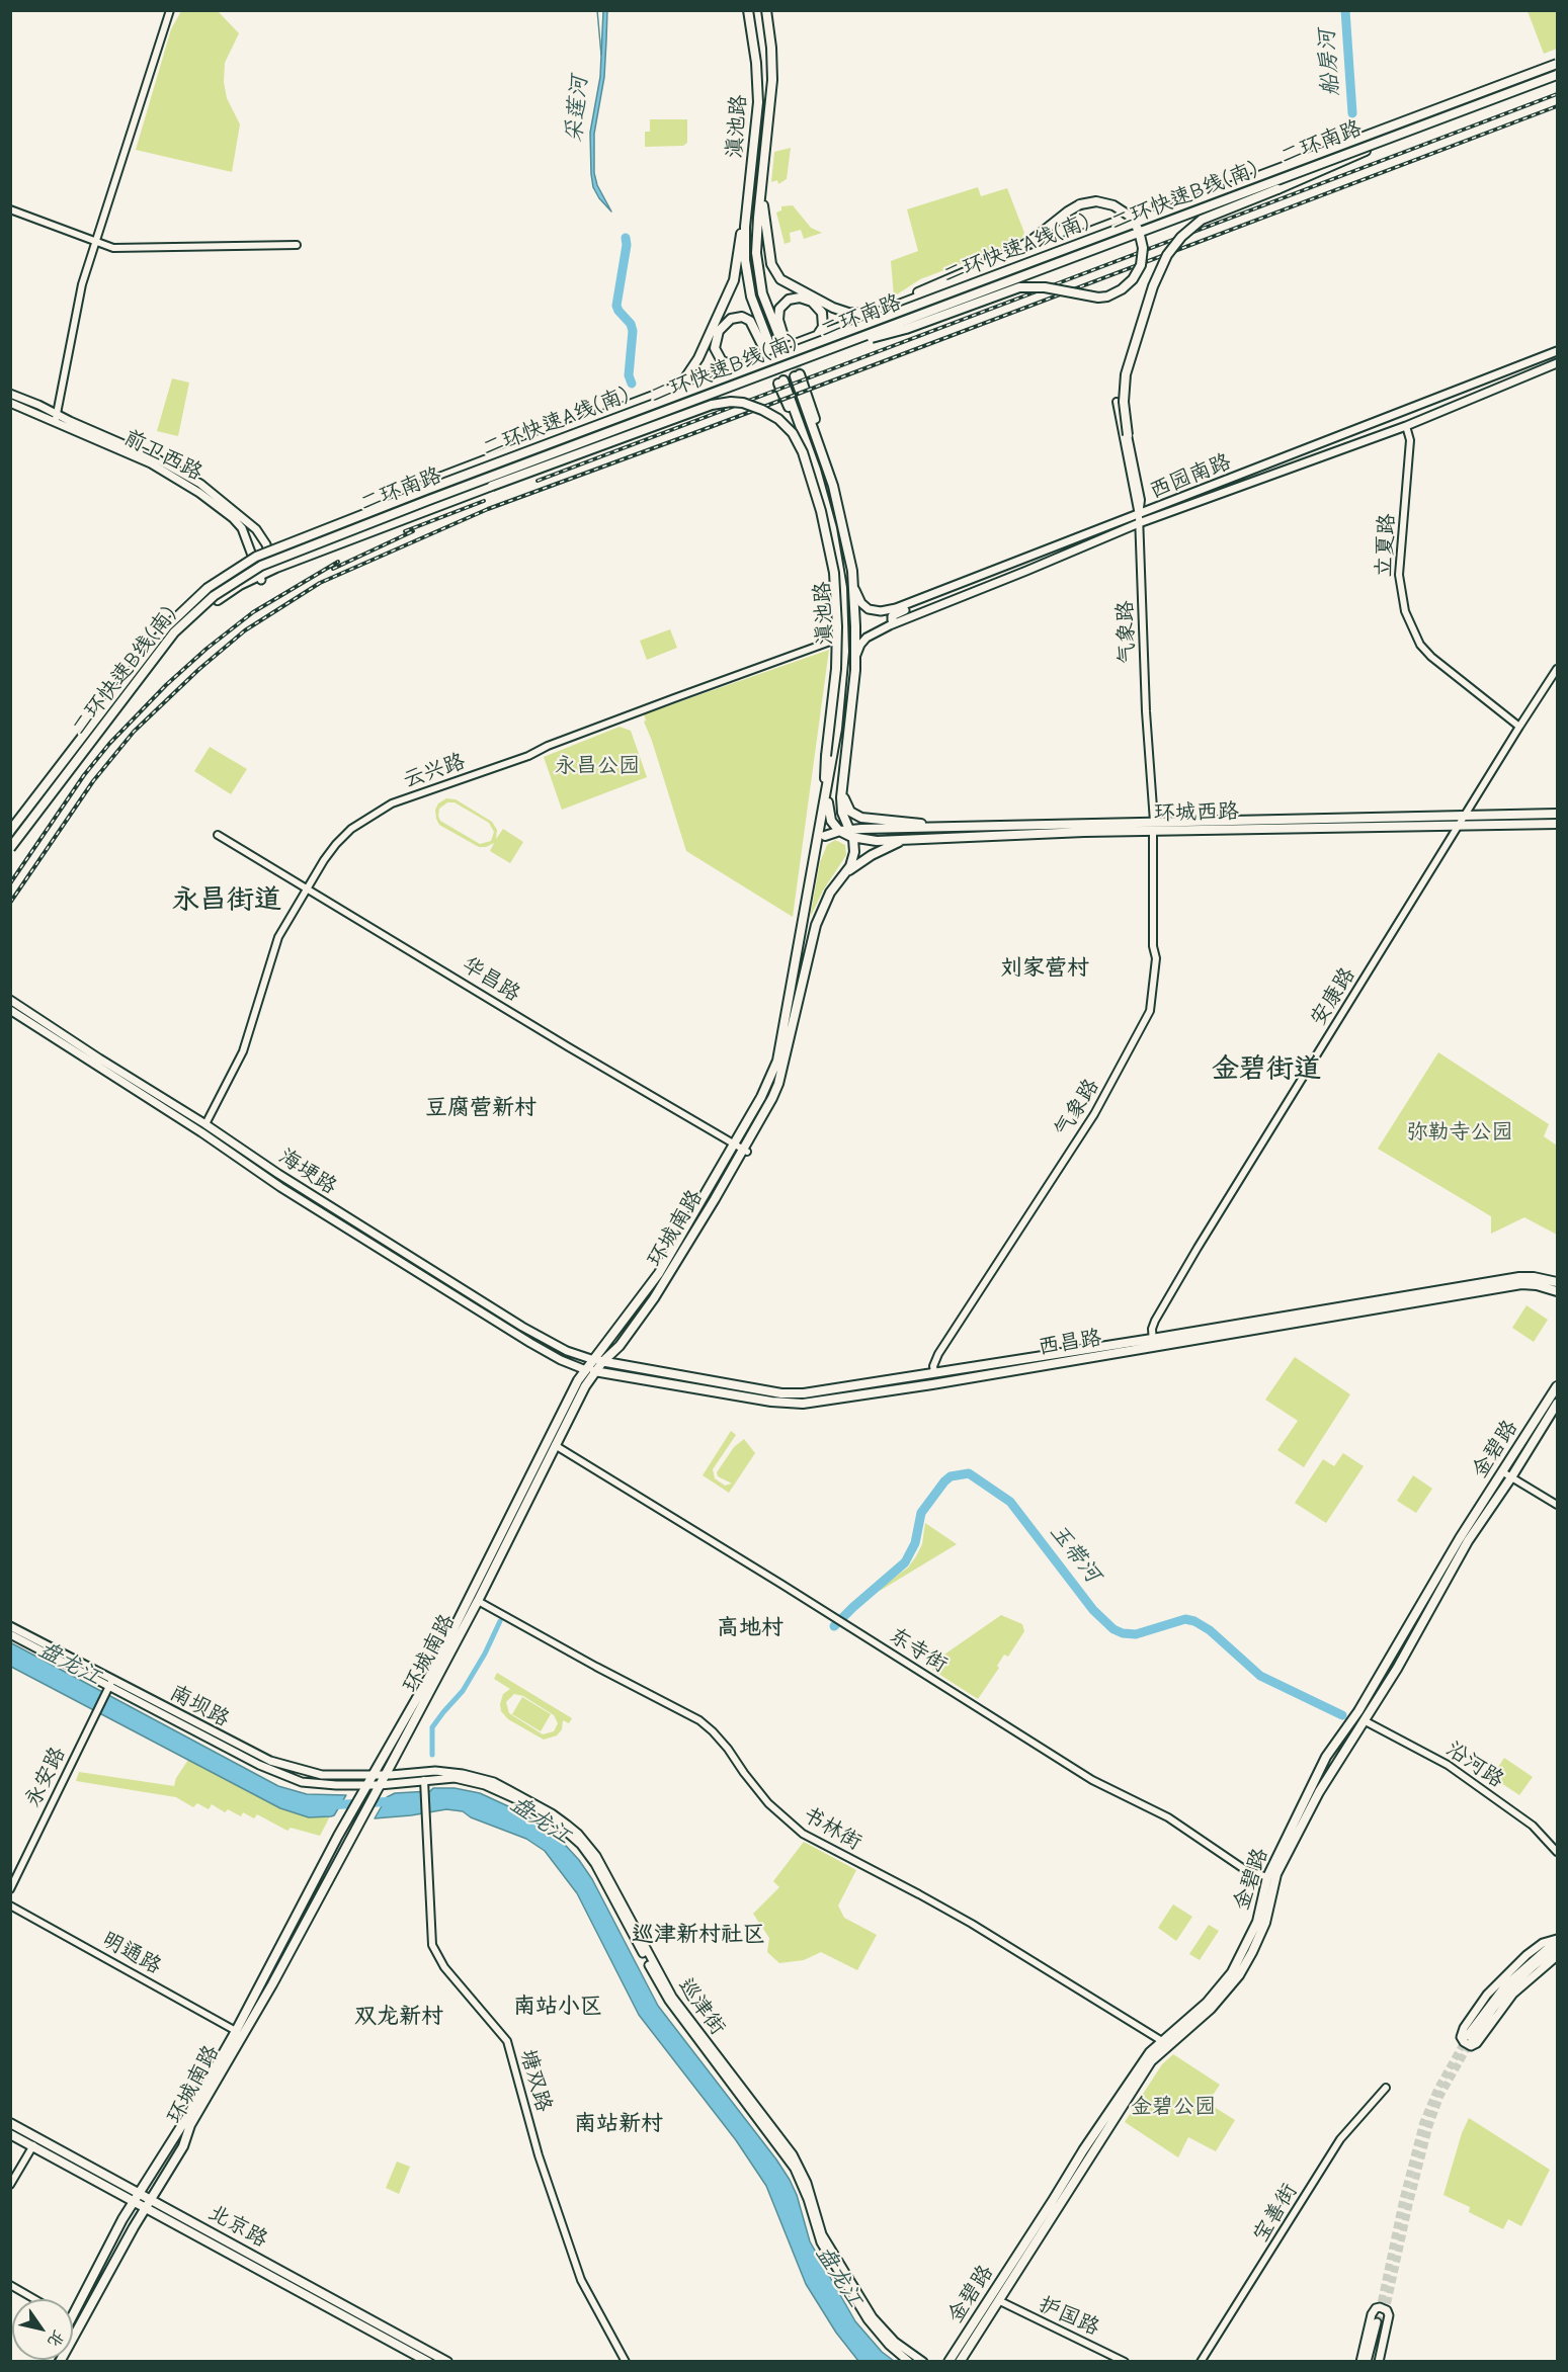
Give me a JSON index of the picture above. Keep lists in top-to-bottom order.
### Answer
{
  "streets": {
    "main road": [
      "滇池路",
      "二环南路",
      "二环快速B线(南)",
      "二环快速A线(南)",
      "前卫西路",
      "西园南路",
      "环城西路",
      "海埂路",
      "环城南路",
      "西昌路",
      "金碧路",
      "南坝路",
      "巡津街",
      "北京路"
    ],
    "street": [
      "立夏路",
      "气象路",
      "云兴路",
      "华昌路",
      "安康路",
      "东寺街",
      "沿河路",
      "永安路",
      "书林街",
      "明通路",
      "塘双路",
      "宝善街",
      "护国路"
    ]
  },
  "crossings": [
    ["滇池路", "西园南路"],
    ["滇池路", "云兴路"],
    ["滇池路", "环城西路"],
    ["二环南路", "二环快速B线(南)"],
    ["二环南路", "二环快速A线(南)"],
    ["二环南路", "前卫西路"],
    ["西园南路", "立夏路"],
    ["西园南路", "气象路"],
    ["立夏路", "安康路"],
    ["气象路", "环城西路"],
    ["气象路", "西昌路"],
    ["云兴路", "华昌路"],
    ["云兴路", "海埂路"],
    ["环城西路", "安康路"],
    ["华昌路", "环城南路"],
    ["安康路", "西昌路"],
    ["海埂路", "环城南路"],
    ["海埂路", "西昌路"],
    ["环城南路", "西昌路"],
    ["环城南路", "东寺街"],
    ["环城南路", "南坝路"],
    ["环城南路", "书林街"],
    ["环城南路", "明通路"],
    ["环城南路", "巡津街"],
    ["环城南路", "北京路"],
    ["金碧路", "东寺街"],
    ["金碧路", "沿河路"],
    ["金碧路", "书林街"],
    ["金碧路", "护国路"],
    ["南坝路", "永安路"],
    ["南坝路", "巡津街"],
    ["巡津街", "塘双路"]
  ],
  "districts": [
    "永昌街道",
    "刘家营村",
    "金碧街道",
    "豆腐营新村",
    "高地村",
    "巡津新村社区",
    "南站小区",
    "双龙新村",
    "南站新村"
  ],
  "water": [
    "船房河",
    "采莲河",
    "玉带河",
    "盘龙江"
  ],
  "parks": ["永昌公园", "弥勒寺公园", "金碧公园"],
  "north": "bottom right"
}
